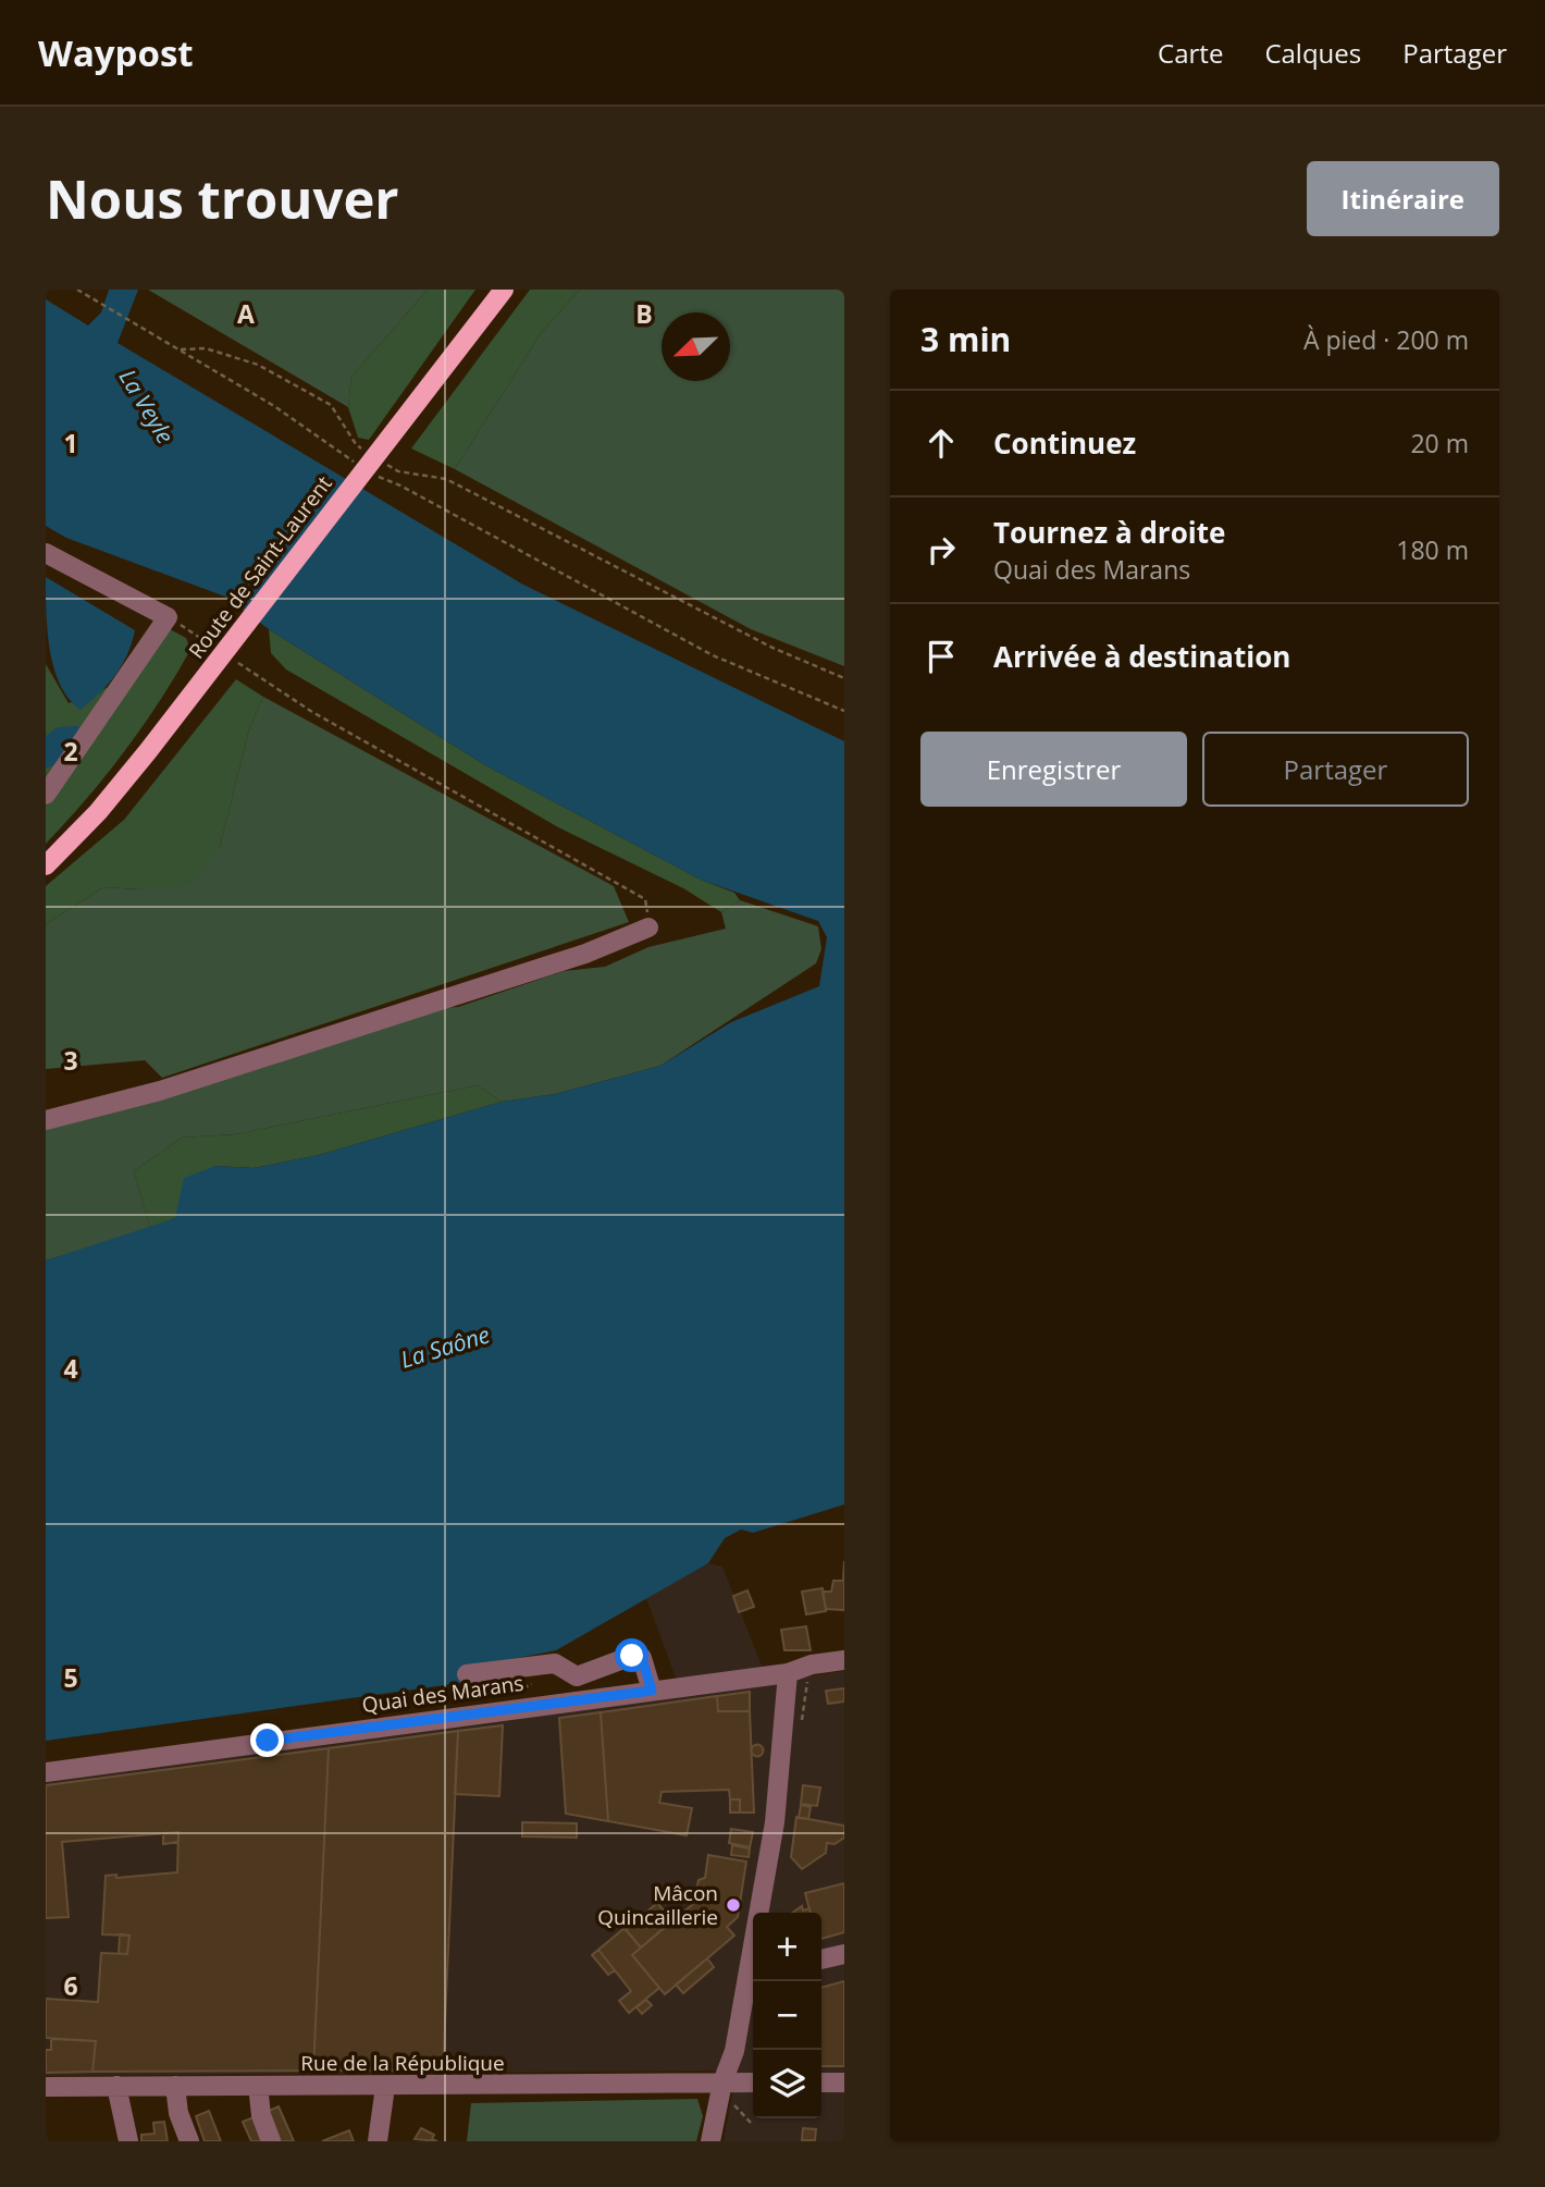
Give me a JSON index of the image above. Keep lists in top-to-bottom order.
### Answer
{
  "streets": {
    "main road": ["Route de Saint-Laurent"],
    "street": ["Quai des Marans", "Rue de la République"]
  },
  "water": ["La Veyle", "La Saône"],
  "places": ["Mâcon Quincaillerie"],
  "north": "bottom left",
  "page": {
    "header": "Waypost",
    "nav": ["Carte", "Calques", "Partager"],
    "buttons": [
      "Itinéraire",
      ["Enregistrer", "Partager"]
    ],
    "title": "Nous trouver",
    "heading": ["3 min", "À pied · 200 m"],
    "list": [
      ["Continuez", "20 m"],
      ["Tournez à droite", "Quai des Marans", "180 m"],
      "Arrivée à destination"
    ],
    "map_buttons": ["+", "−"]
  },
  "grid": {
    "columns": ["A", "B"],
    "rows": [
      "1",
      "2",
      "3",
      "4",
      "5",
      "6"
    ]
  }
}
